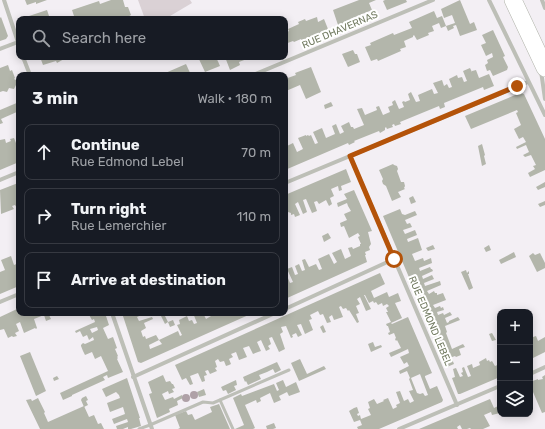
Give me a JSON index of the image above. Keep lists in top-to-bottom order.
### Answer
{
  "streets": {
    "street": ["RUE DHAVERNAS", "RUE EDMOND LEBEL"]
  },
  "page": {
    "search": "Search here",
    "heading": ["3 min", "Walk · 180 m"],
    "list": [
      ["Continue", "Rue Edmond Lebel", "70 m"],
      ["Turn right", "Rue Lemerchier", "110 m"],
      "Arrive at destination"
    ],
    "map_buttons": ["+", "−"]
  }
}
